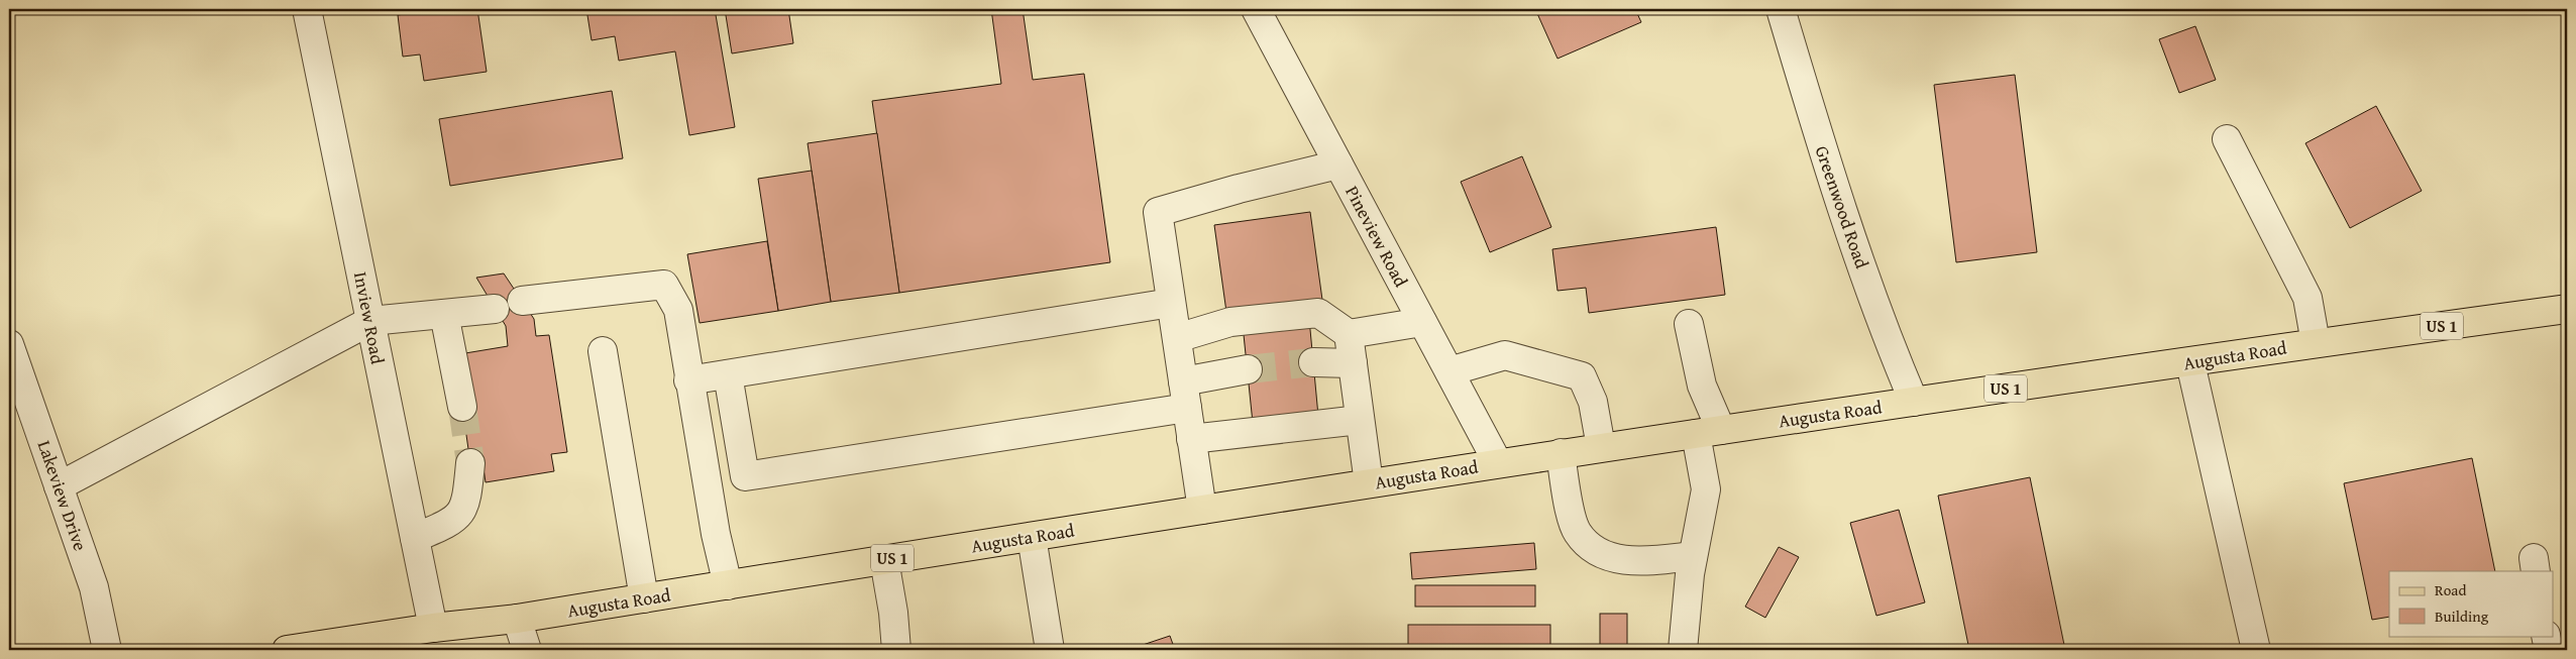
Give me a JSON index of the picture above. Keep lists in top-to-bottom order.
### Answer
{
  "streets": {
    "main road": ["US 1", "Augusta Road"],
    "street": [
      "Greenwood Road",
      "Pineview Road",
      "Inview Road",
      "Lakeview Drive"
    ]
  },
  "crossings": [
    ["Greenwood Road", "Augusta Road"],
    ["Pineview Road", "Augusta Road"],
    ["Inview Road", "Augusta Road"]
  ],
  "legend": ["Road", "Building"]
}
